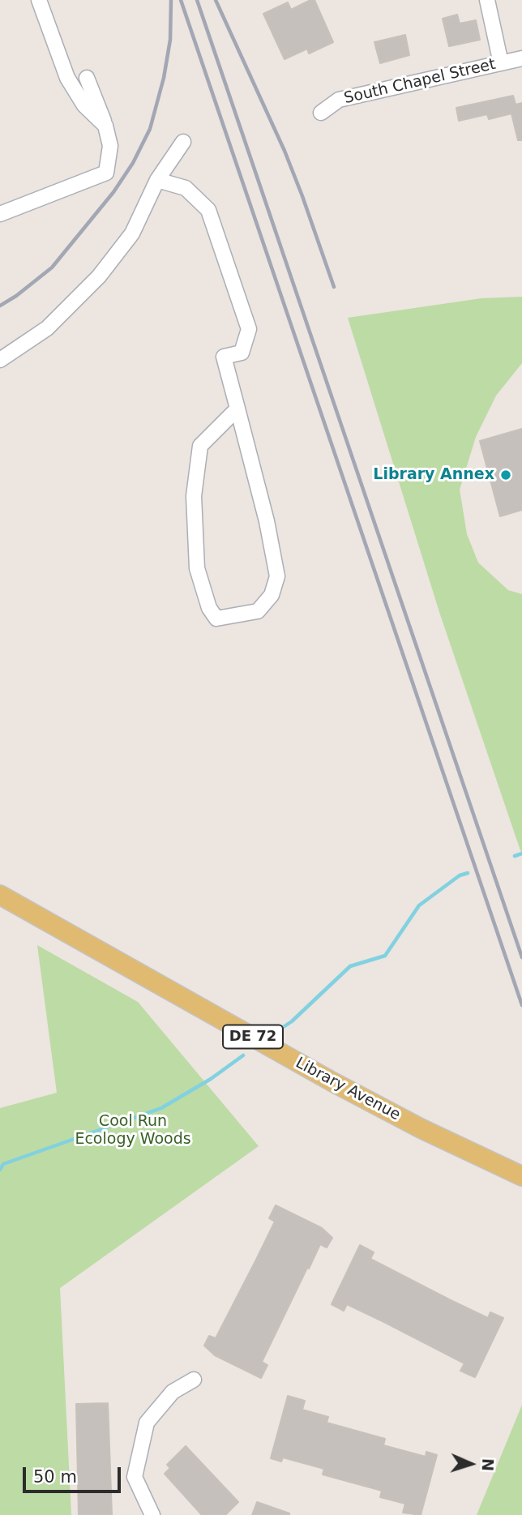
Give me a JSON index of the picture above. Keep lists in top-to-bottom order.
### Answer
{
  "streets": {
    "main road": ["DE 72", "Library Avenue"],
    "street": ["South Chapel Street"]
  },
  "parks": ["Cool Run Ecology Woods"],
  "places": ["Library Annex"],
  "scale_bar": "50 m",
  "north": "right"
}
